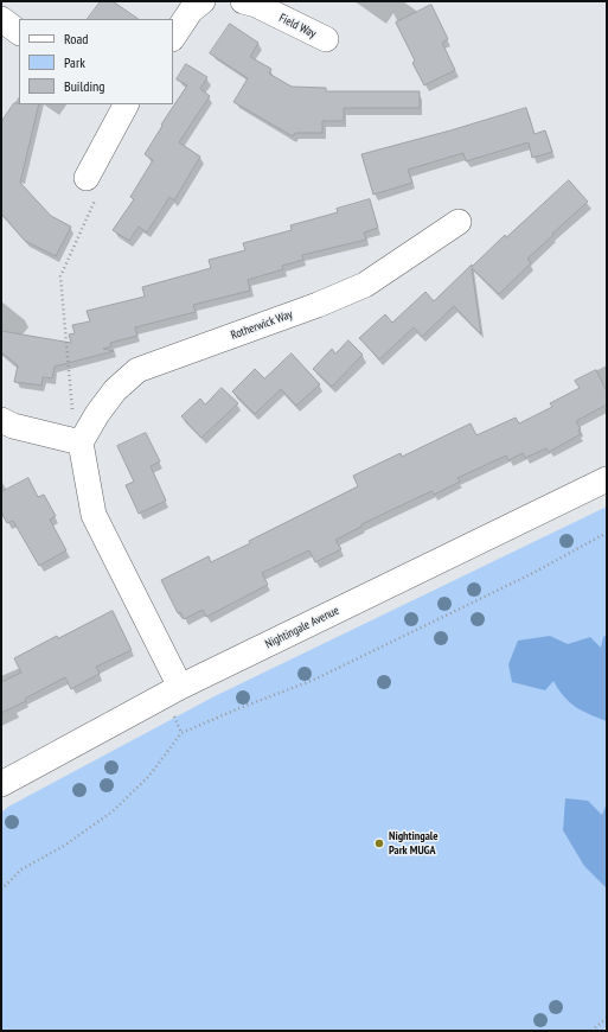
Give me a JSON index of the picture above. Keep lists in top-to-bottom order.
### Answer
{
  "streets": {
    "street": ["Field Way", "Rotherwick Way", "Nightingale Avenue"]
  },
  "places": ["Nightingale Park MUGA"],
  "legend": ["Road", "Park", "Building"]
}
